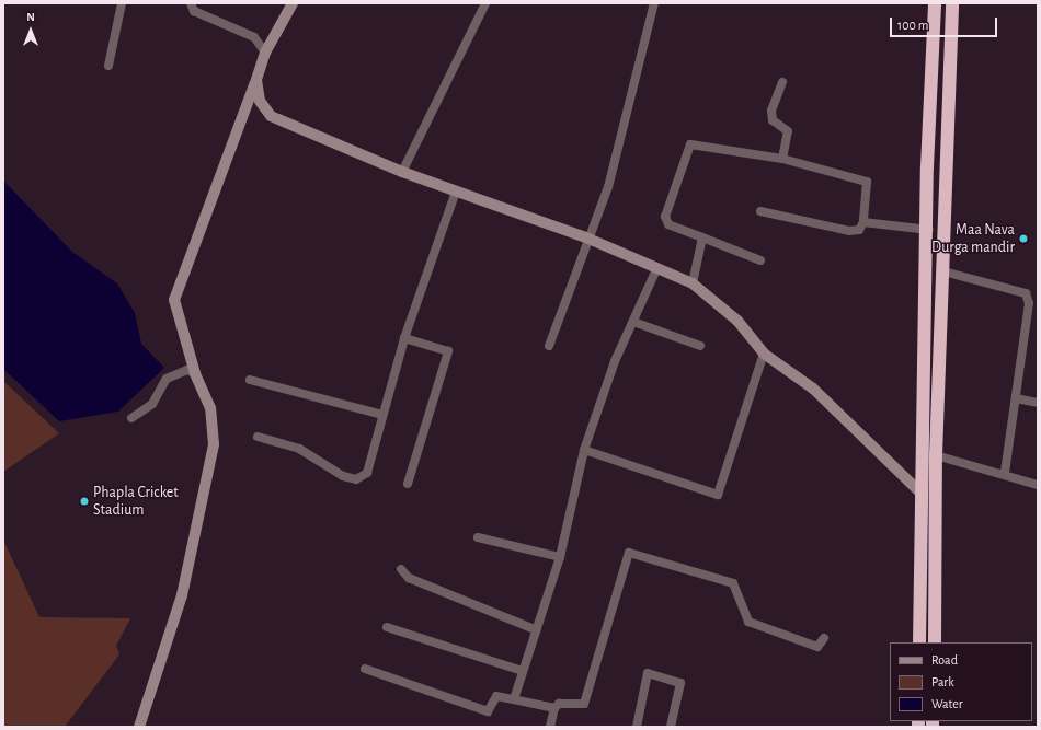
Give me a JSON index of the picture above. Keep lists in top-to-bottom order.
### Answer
{
  "places": ["Maa Nava Durga mandir", "Phapla Cricket Stadium"],
  "legend": ["Road", "Park", "Water"],
  "scale_bar": "100 m",
  "north": "top"
}
